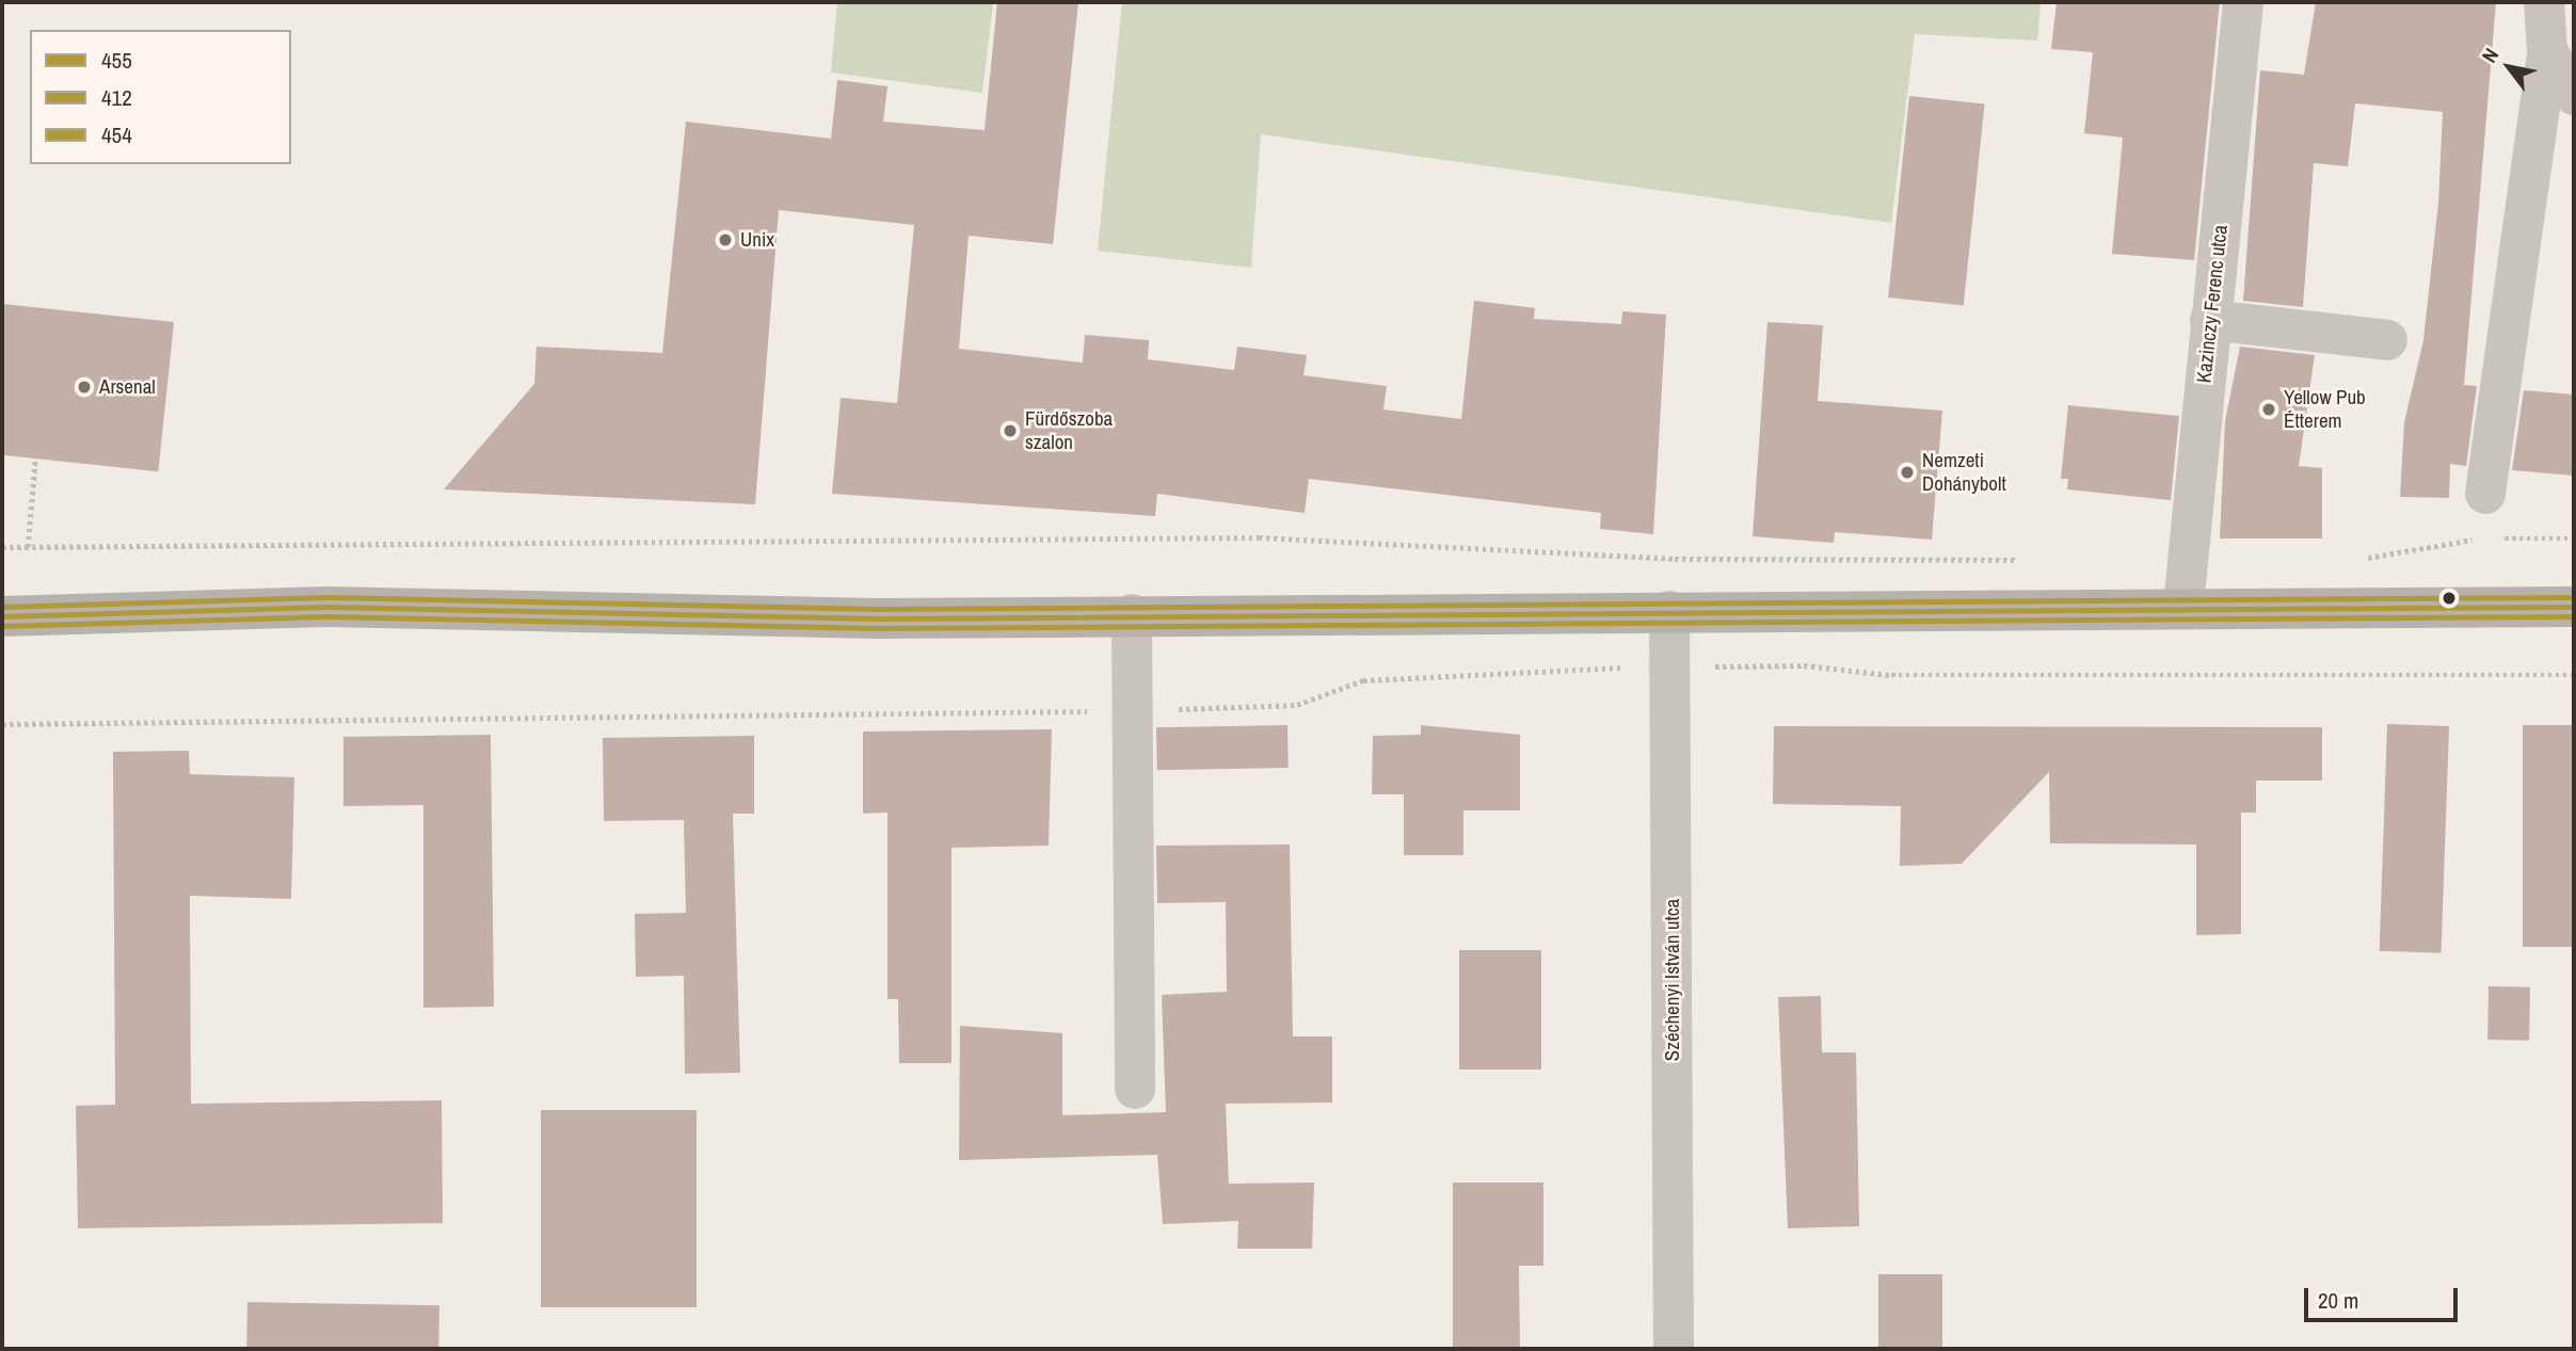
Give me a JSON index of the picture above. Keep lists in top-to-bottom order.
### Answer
{
  "streets": {
    "street": ["Kazinczy Ferenc utca", "Széchenyi István utca"]
  },
  "places": [
    "Unix",
    "Arsenal",
    "Yellow Pub Étterem",
    "Fürdőszoba szalon",
    "Nemzeti Dohánybolt"
  ],
  "lines": ["transit line 454", "transit line 455", "transit line 412"],
  "legend": ["455", "412", "454"],
  "scale_bar": "20 m",
  "north": "top left"
}
